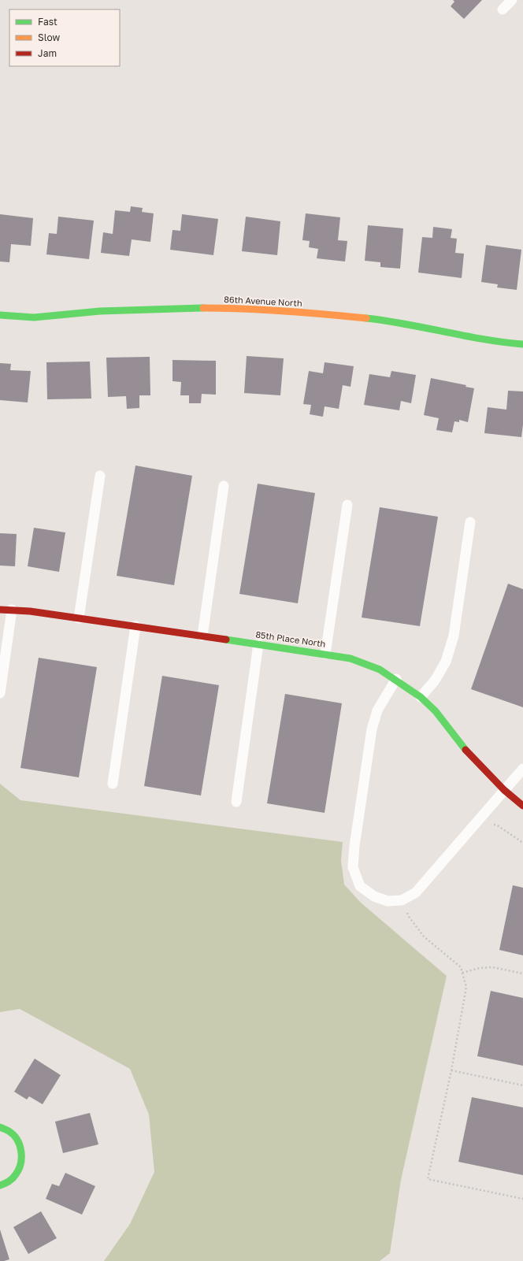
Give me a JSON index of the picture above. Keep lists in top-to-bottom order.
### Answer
{
  "streets": {
    "street": ["86th Avenue North", "85th Place North"]
  },
  "legend": ["Fast", "Slow", "Jam"]
}
